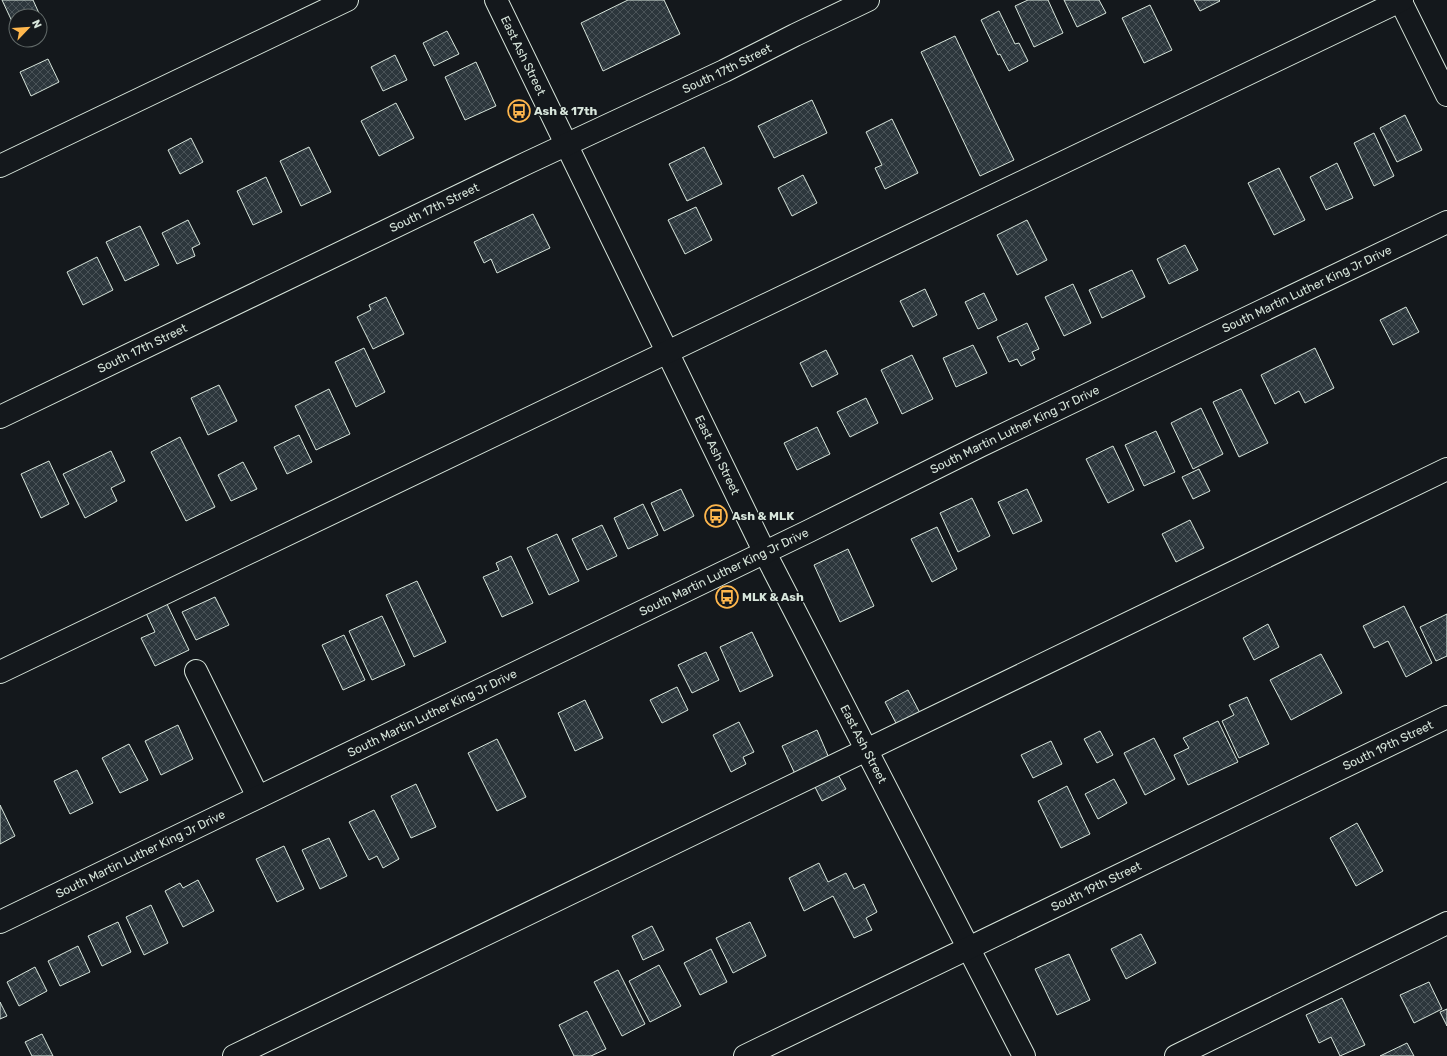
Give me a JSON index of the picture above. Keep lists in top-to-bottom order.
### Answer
{
  "streets": {
    "street": [
      "East Ash Street",
      "South 17th Street",
      "South Martin Luther King Jr Drive",
      "South 19th Street"
    ]
  },
  "crossings": [
    ["East Ash Street", "South 17th Street"],
    ["East Ash Street", "South Martin Luther King Jr Drive"],
    ["East Ash Street", "South 19th Street"]
  ],
  "places": {
    "bus stop": ["Ash & 17th", "Ash & MLK", "MLK & Ash"]
  },
  "north": "top right"
}
